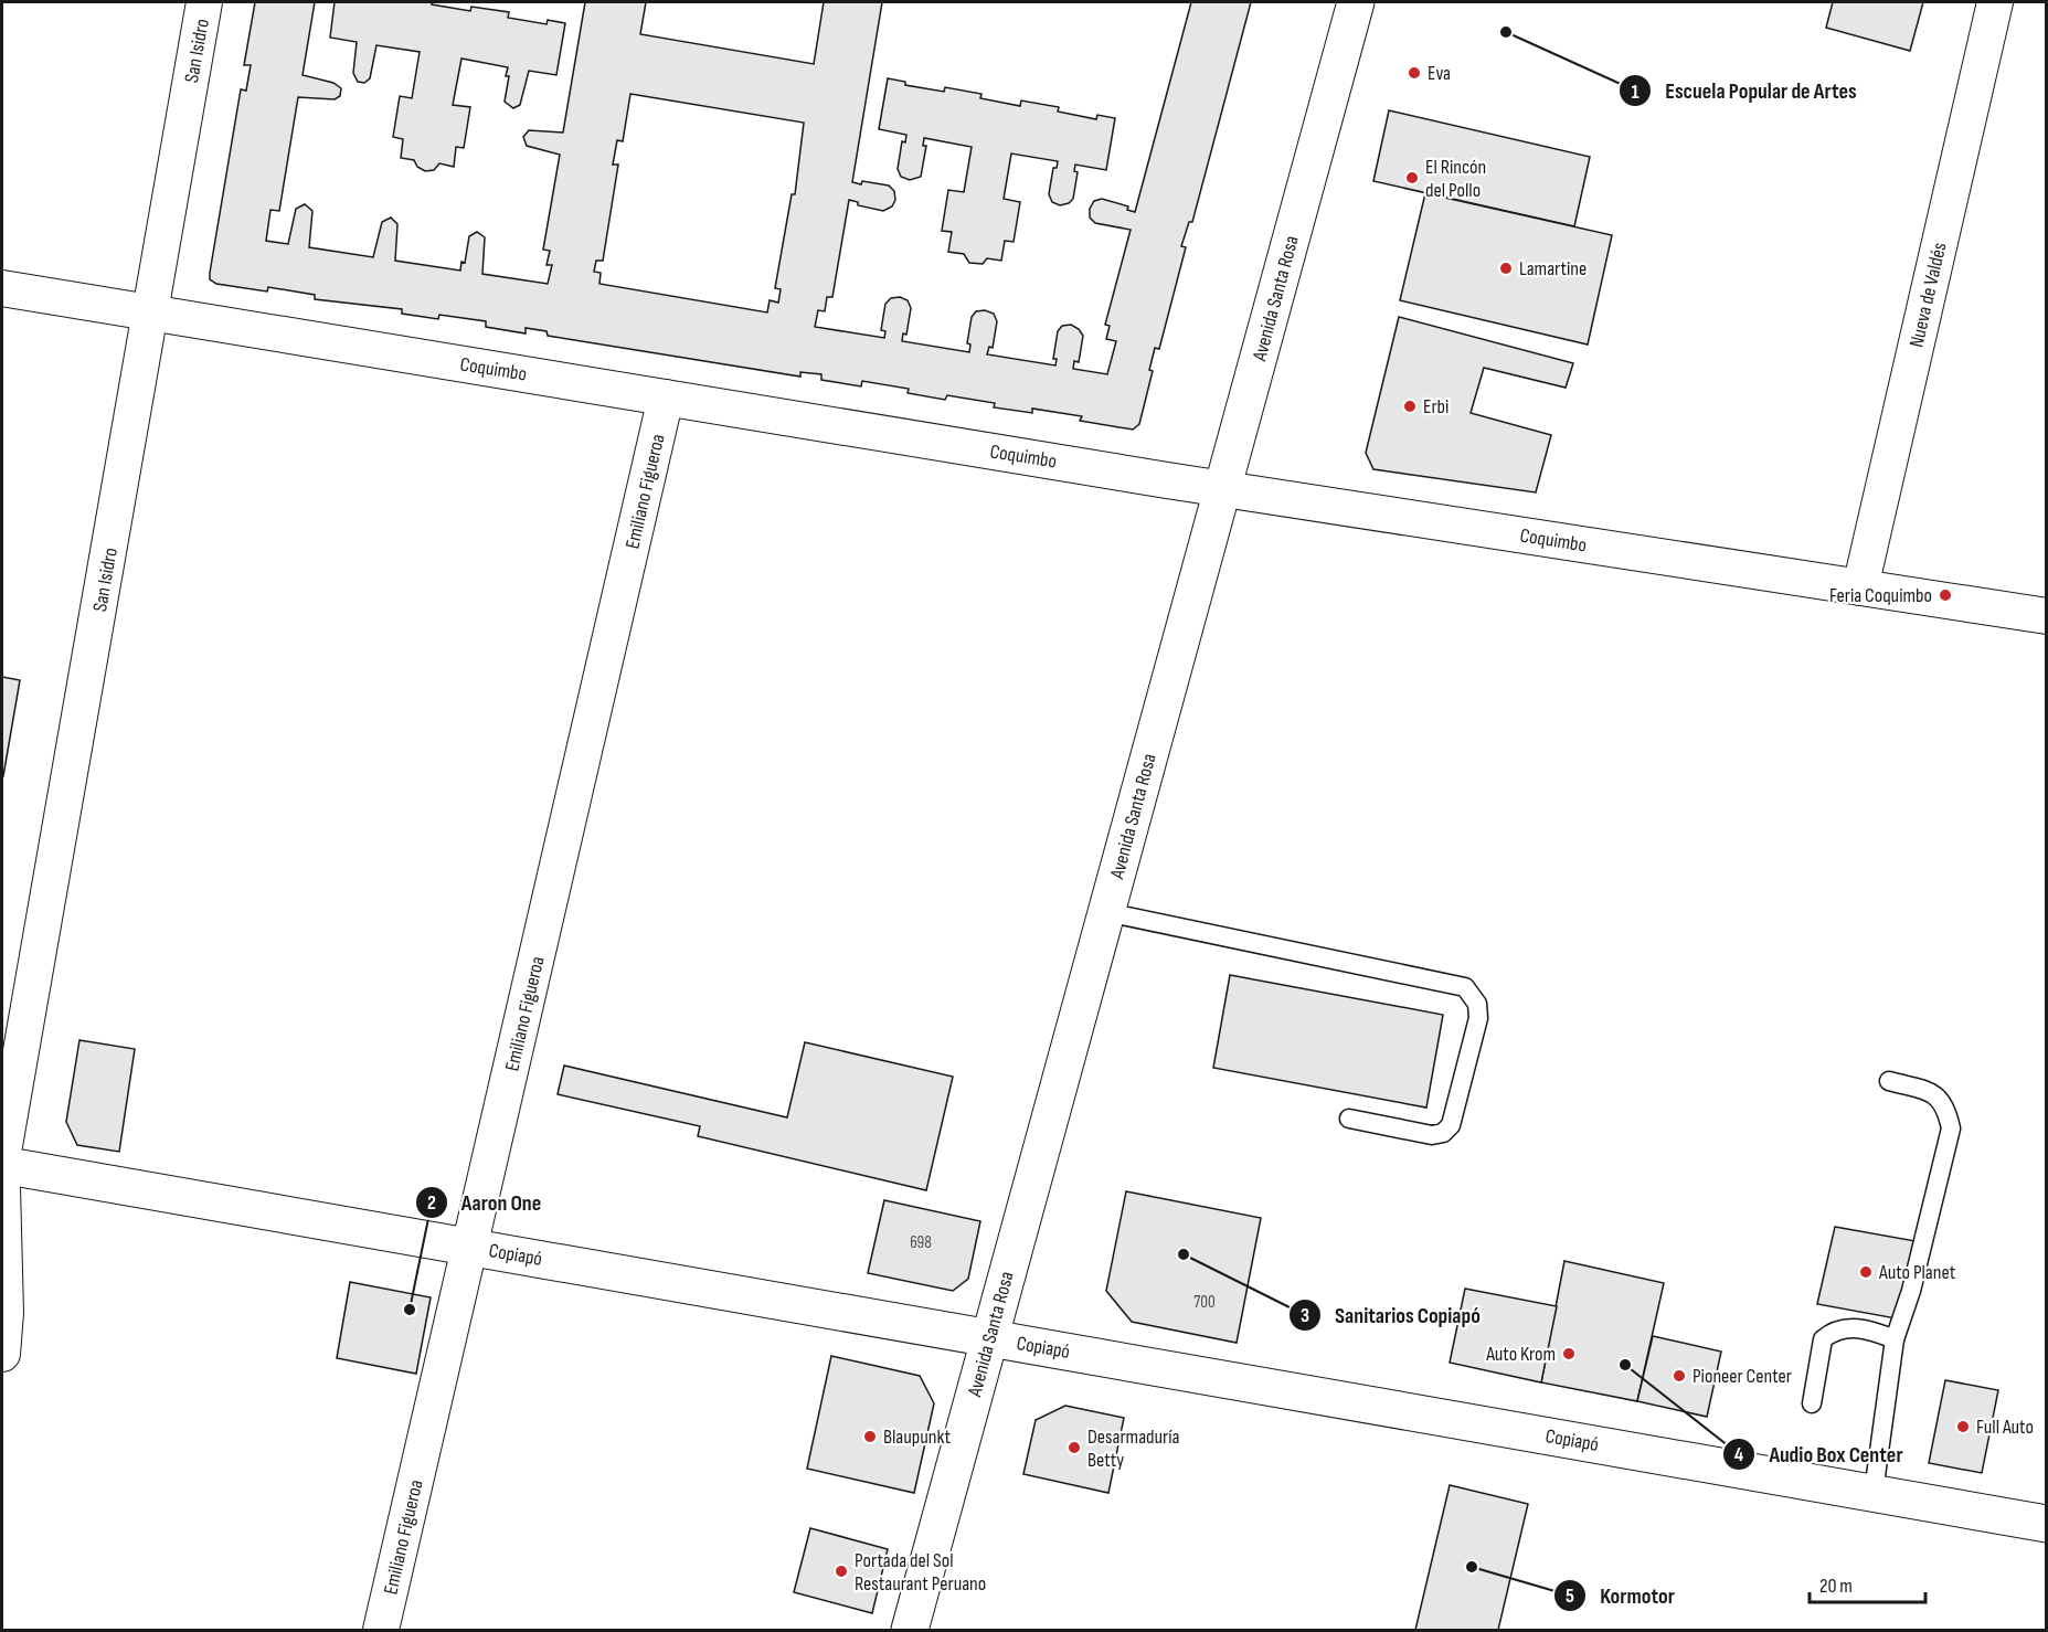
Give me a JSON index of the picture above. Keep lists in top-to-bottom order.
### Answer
{
  "streets": {
    "street": [
      "San Isidro",
      "Nueva de Valdés",
      "Avenida Santa Rosa",
      "Coquimbo",
      "Emiliano Figueroa",
      "Copiapó"
    ]
  },
  "crossings": [
    ["San Isidro", "Coquimbo"],
    ["Nueva de Valdés", "Coquimbo"],
    ["Avenida Santa Rosa", "Coquimbo"],
    ["Avenida Santa Rosa", "Copiapó"],
    ["Coquimbo", "Emiliano Figueroa"],
    ["Emiliano Figueroa", "Copiapó"]
  ],
  "places": [
    "Escuela Popular de Artes",
    "Eva",
    "El Rincón del Pollo",
    "Lamartine",
    "Erbi",
    "Feria Coquimbo",
    "Sanitarios Copiapó",
    "Auto Planet",
    "Aaron One",
    "Auto Krom",
    "Audio Box Center",
    "Pioneer Center",
    "Full Auto",
    "Blaupunkt",
    "Desarmaduría Betty",
    "Kormotor",
    "Portada del Sol Restaurant Peruano"
  ],
  "house_numbers": ["698", "700"],
  "scale_bar": "20 m"
}
